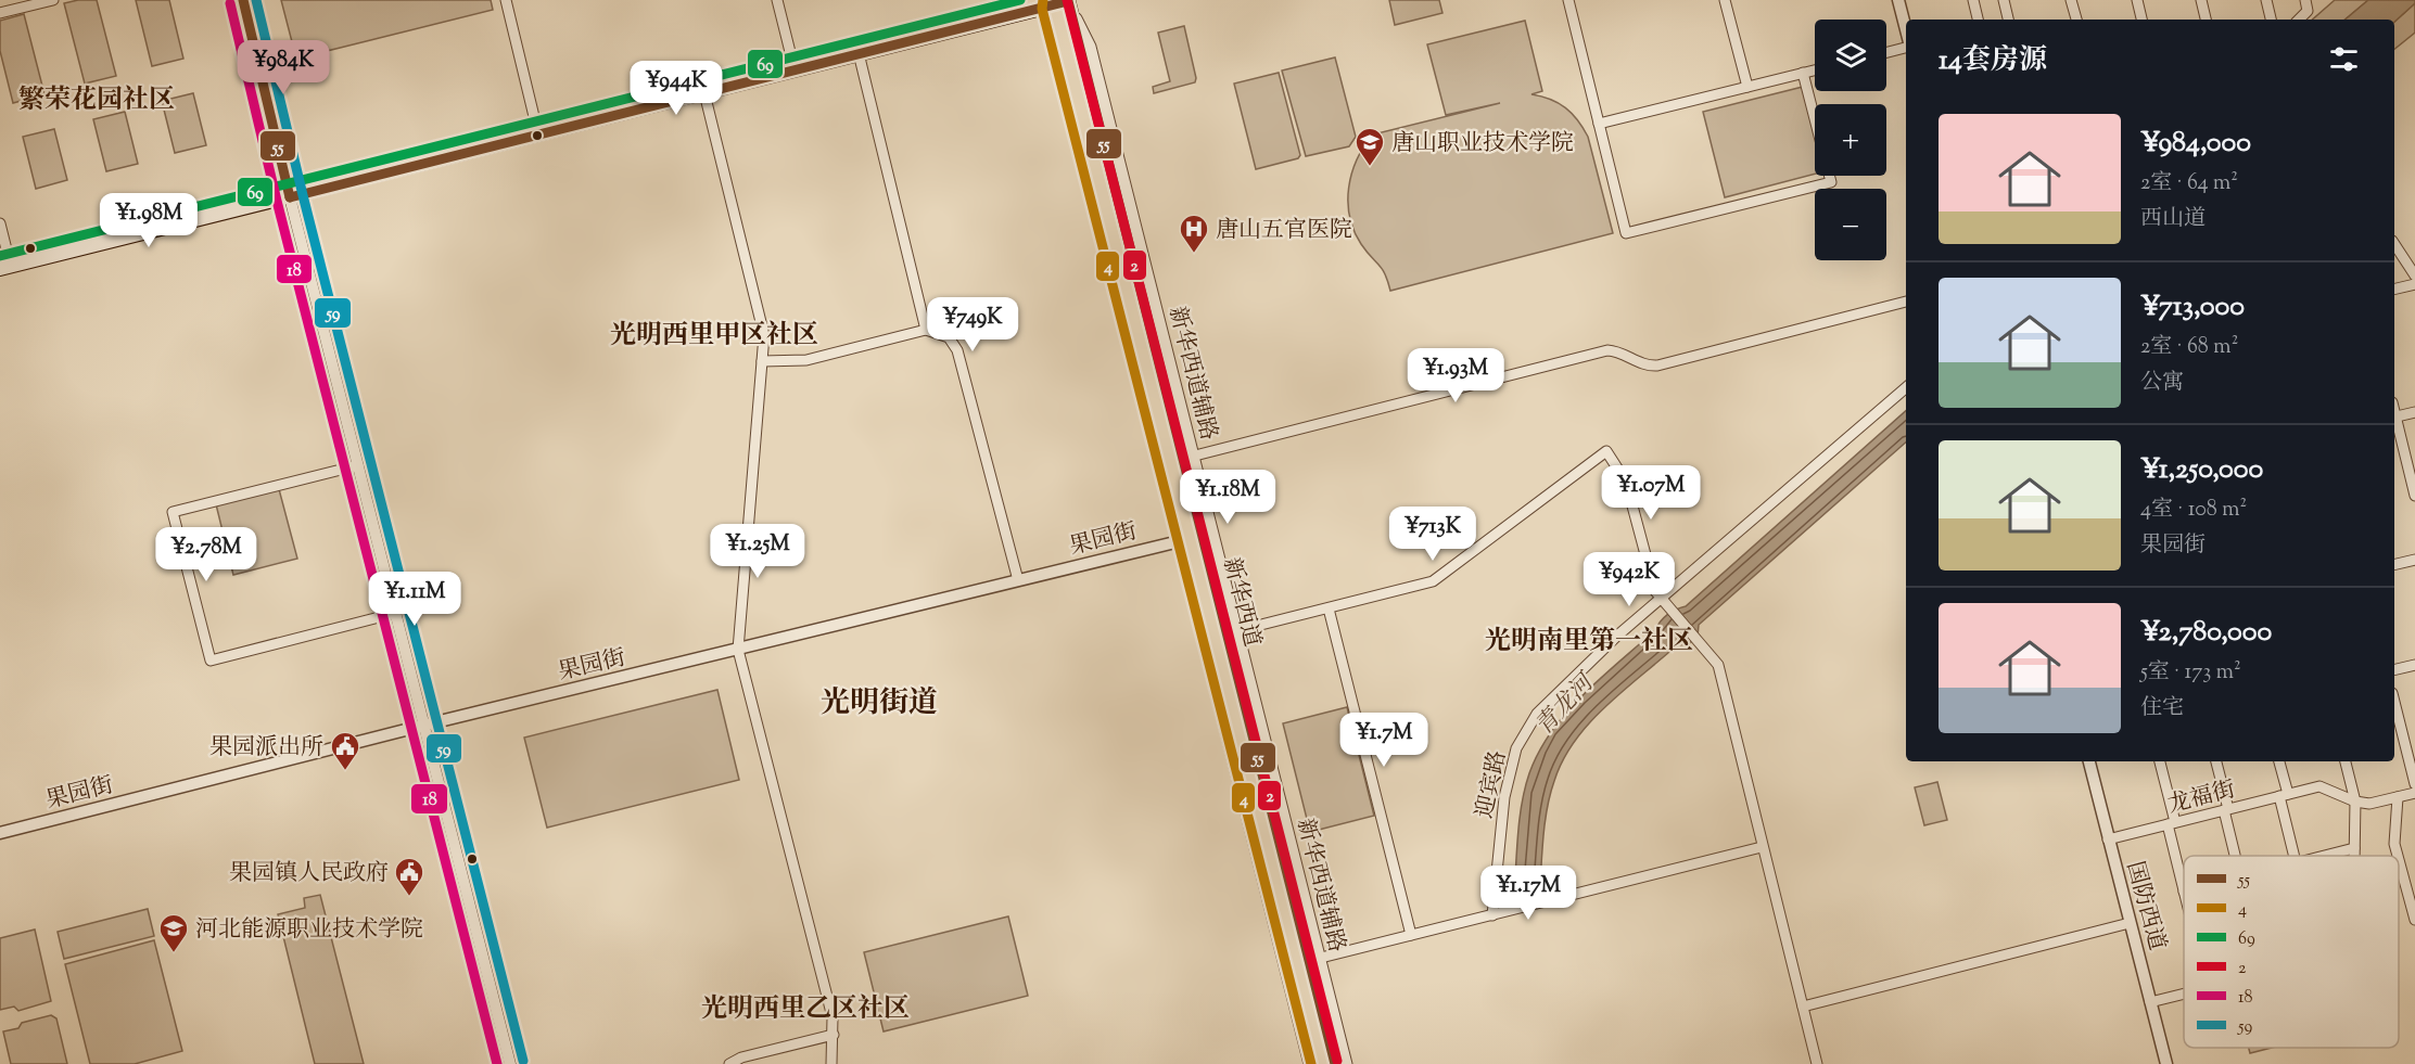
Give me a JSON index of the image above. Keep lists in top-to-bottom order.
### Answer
{
  "streets": {
    "main road": ["新华西道"],
    "street": [
      "新华西道辅路",
      "果园街",
      "迎宾路",
      "龙福街",
      "国防西道"
    ]
  },
  "crossings": [
    ["新华西道辅路", "新华西道"],
    ["果园街", "新华西道"],
    ["龙福街", "国防西道"]
  ],
  "districts": [
    "繁荣花园社区",
    "光明西里甲区社区",
    "光明南里第一社区",
    "光明街道",
    "光明西里乙区社区"
  ],
  "water": ["青龙河"],
  "places": {
    "school or university": ["唐山职业技术学院", "河北能源职业技术学院"],
    "hospital": ["唐山五官医院"],
    "public building": ["果园派出所", "果园镇人民政府"]
  },
  "lines": [
    "transit line 55",
    "transit line 4",
    "transit line 69",
    "transit line 2",
    "transit line 59",
    "transit line 18"
  ],
  "legend": [
    "55",
    "4",
    "69",
    "2",
    "18",
    "59"
  ],
  "page": {
    "map_buttons": ["+", "−"],
    "heading": "14套房源",
    "price": [
      "¥984K",
      "¥944K",
      "¥1.98M",
      "¥749K",
      "¥1.93M",
      "¥1.07M",
      "¥1.18M",
      "¥713K",
      "¥1.25M",
      "¥2.78M",
      "¥942K",
      "¥1.11M",
      "¥1.7M",
      "¥1.17M"
    ],
    "list": [
      {
        "name": "¥984,000",
        "note": "2室 · 64 m² · 西山道"
      },
      {
        "name": "¥713,000",
        "note": "2室 · 68 m² · 公寓"
      },
      {
        "name": "¥1,250,000",
        "note": "4室 · 108 m² · 果园街"
      },
      {
        "name": "¥2,780,000",
        "note": "5室 · 173 m² · 住宅"
      }
    ]
  }
}
